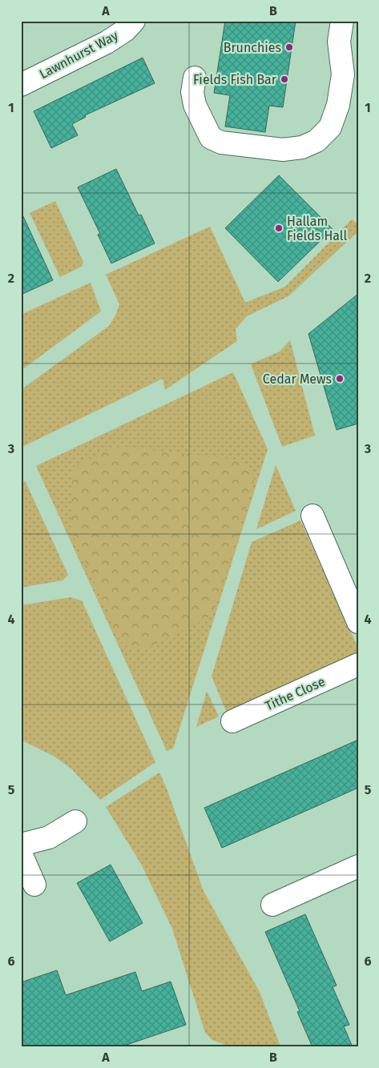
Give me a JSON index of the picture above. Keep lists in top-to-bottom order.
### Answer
{
  "streets": {
    "street": ["Lawnhurst Way", "Tithe Close"]
  },
  "places": [
    "Brunchies",
    "Fields Fish Bar",
    "Hallam Fields Hall",
    "Cedar Mews"
  ],
  "grid": {
    "columns": ["A", "B"],
    "rows": [
      "1",
      "2",
      "3",
      "4",
      "5",
      "6"
    ]
  }
}
